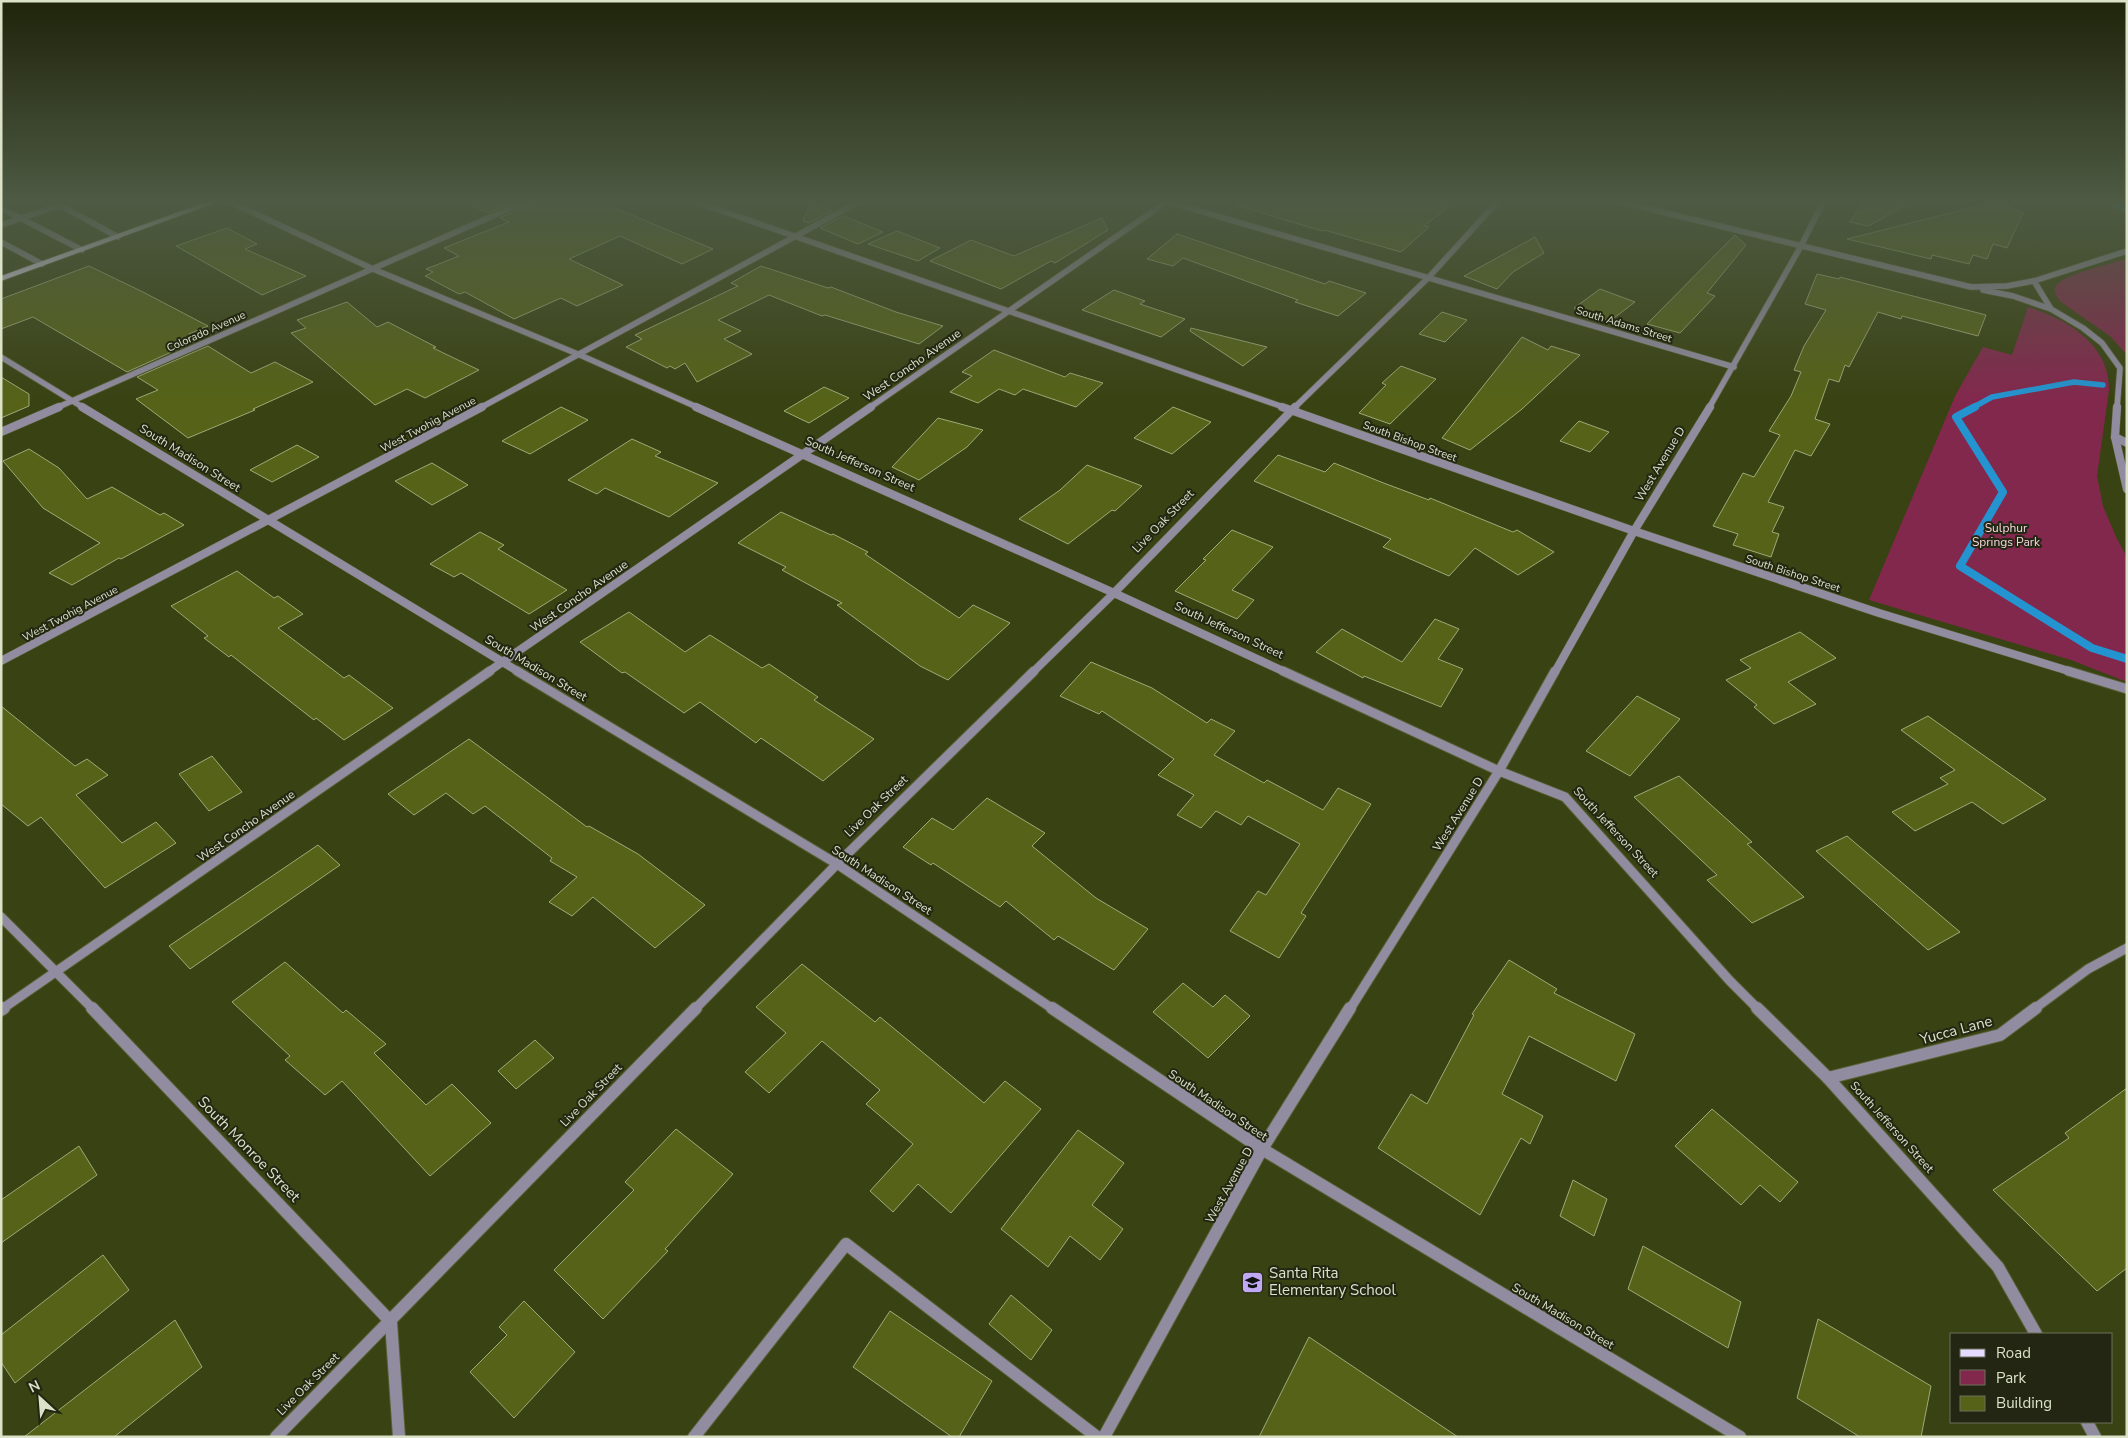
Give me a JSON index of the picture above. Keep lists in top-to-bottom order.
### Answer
{
  "streets": {
    "street": [
      "South Adams Street",
      "Colorado Avenue",
      "West Concho Avenue",
      "West Twohig Avenue",
      "South Bishop Street",
      "South Madison Street",
      "South Jefferson Street",
      "West Avenue D",
      "Live Oak Street",
      "Yucca Lane",
      "South Monroe Street"
    ]
  },
  "crossings": [
    ["South Adams Street", "West Avenue D"],
    ["South Adams Street", "Live Oak Street"],
    ["Colorado Avenue", "South Madison Street"],
    ["Colorado Avenue", "South Jefferson Street"],
    ["West Concho Avenue", "South Bishop Street"],
    ["West Concho Avenue", "South Madison Street"],
    ["West Concho Avenue", "South Jefferson Street"],
    ["West Concho Avenue", "South Monroe Street"],
    ["West Twohig Avenue", "South Madison Street"],
    ["West Twohig Avenue", "South Jefferson Street"],
    ["South Bishop Street", "West Avenue D"],
    ["South Bishop Street", "Live Oak Street"],
    ["South Madison Street", "West Avenue D"],
    ["South Madison Street", "Live Oak Street"],
    ["South Jefferson Street", "West Avenue D"],
    ["South Jefferson Street", "Live Oak Street"],
    ["South Jefferson Street", "Yucca Lane"],
    ["Live Oak Street", "South Monroe Street"]
  ],
  "parks": ["Sulphur Springs Park"],
  "places": {
    "school or university": ["Santa Rita Elementary School"]
  },
  "legend": ["Road", "Park", "Building"],
  "north": "top left"
}
